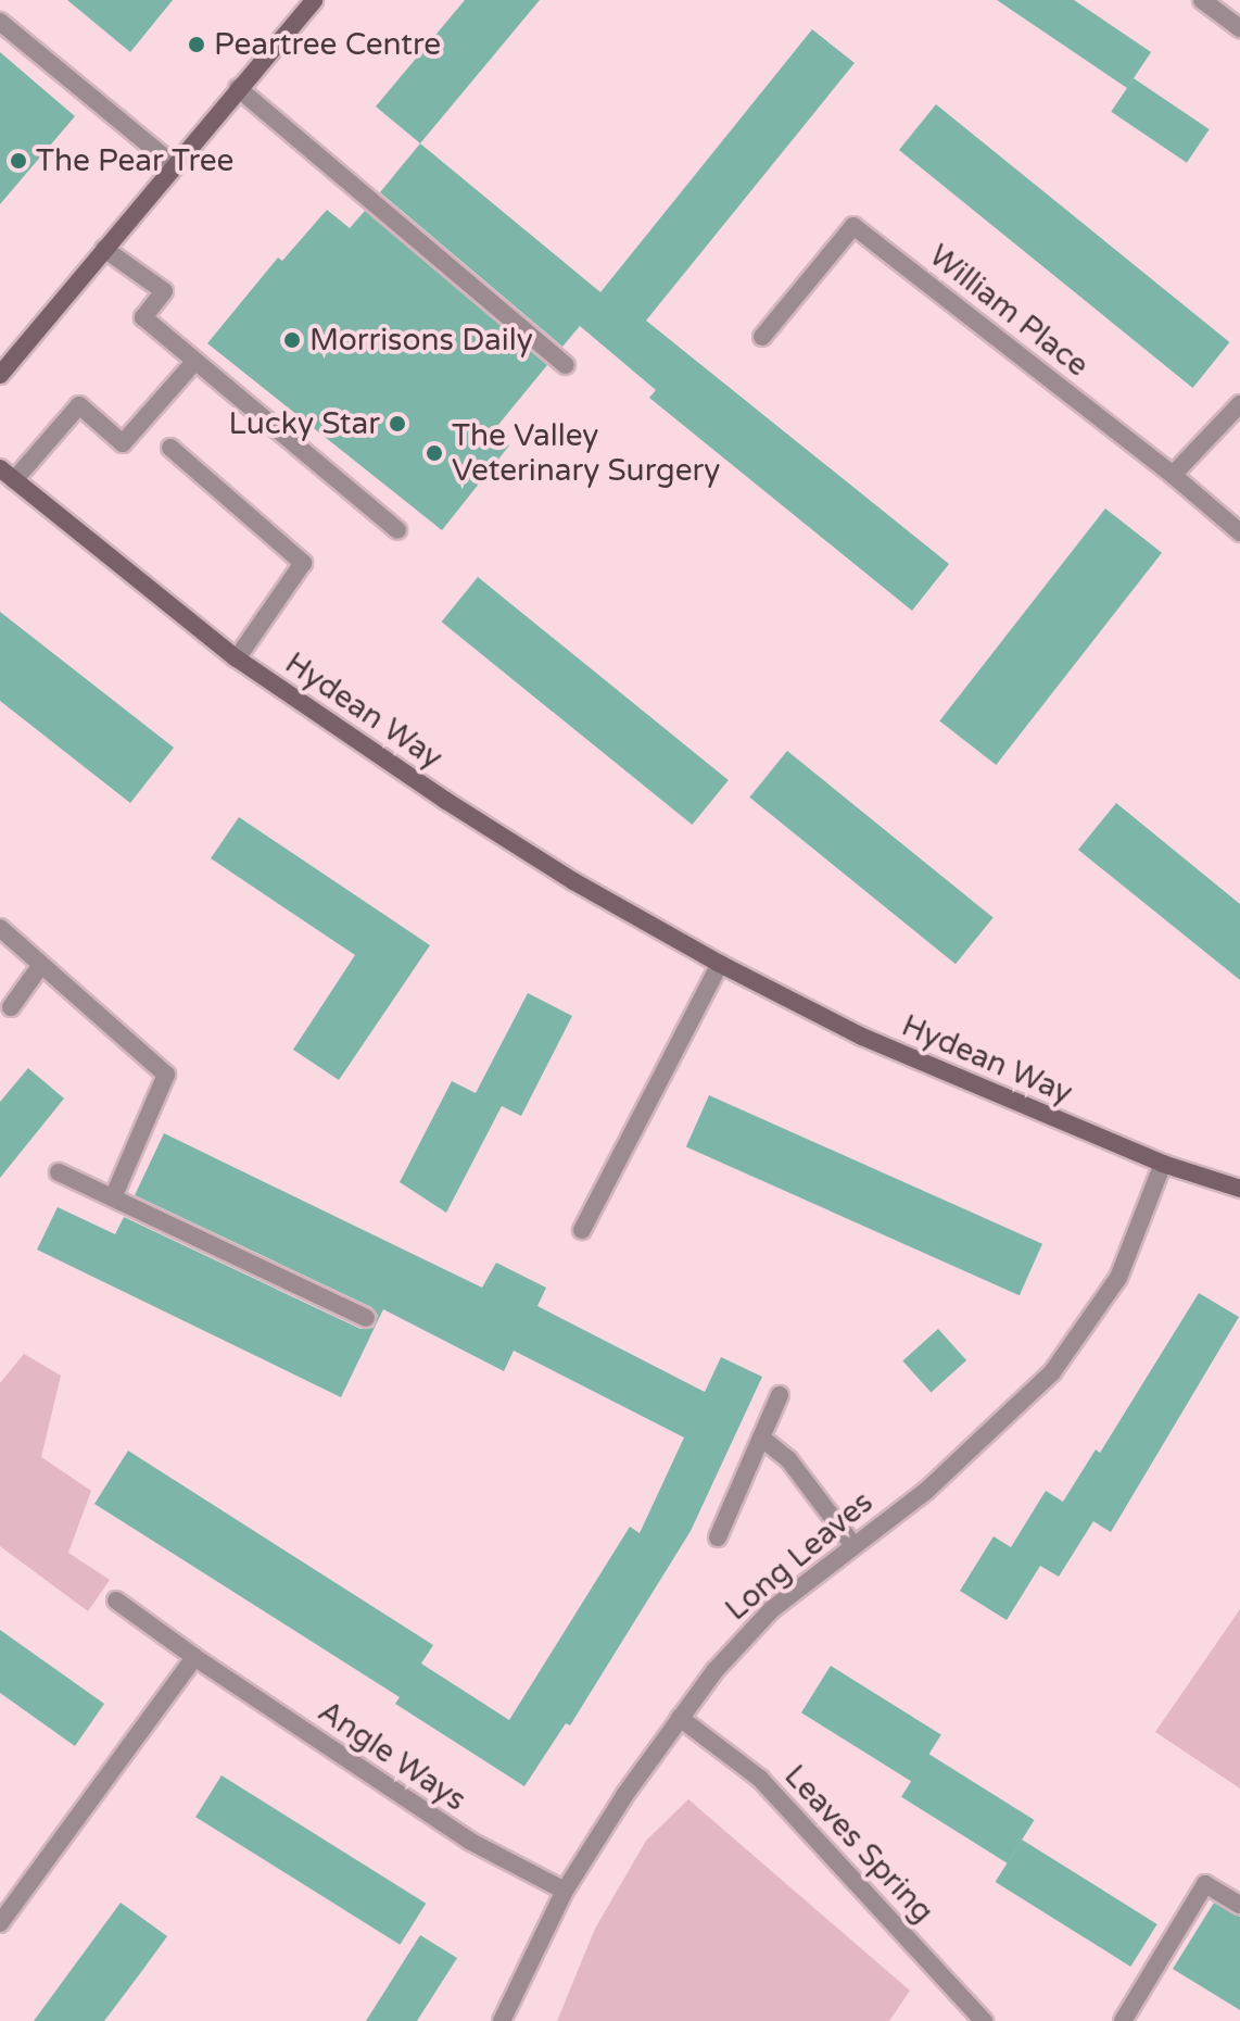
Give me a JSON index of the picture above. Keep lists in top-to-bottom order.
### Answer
{
  "streets": {
    "street": [
      "William Place",
      "Hydean Way",
      "Long Leaves",
      "Angle Ways",
      "Leaves Spring"
    ]
  },
  "crossings": [
    ["Hydean Way", "Long Leaves"],
    ["Long Leaves", "Angle Ways"],
    ["Long Leaves", "Leaves Spring"]
  ],
  "places": [
    "Peartree Centre",
    "The Pear Tree",
    "Morrisons Daily",
    "Lucky Star",
    "The Valley Veterinary Surgery"
  ]
}
